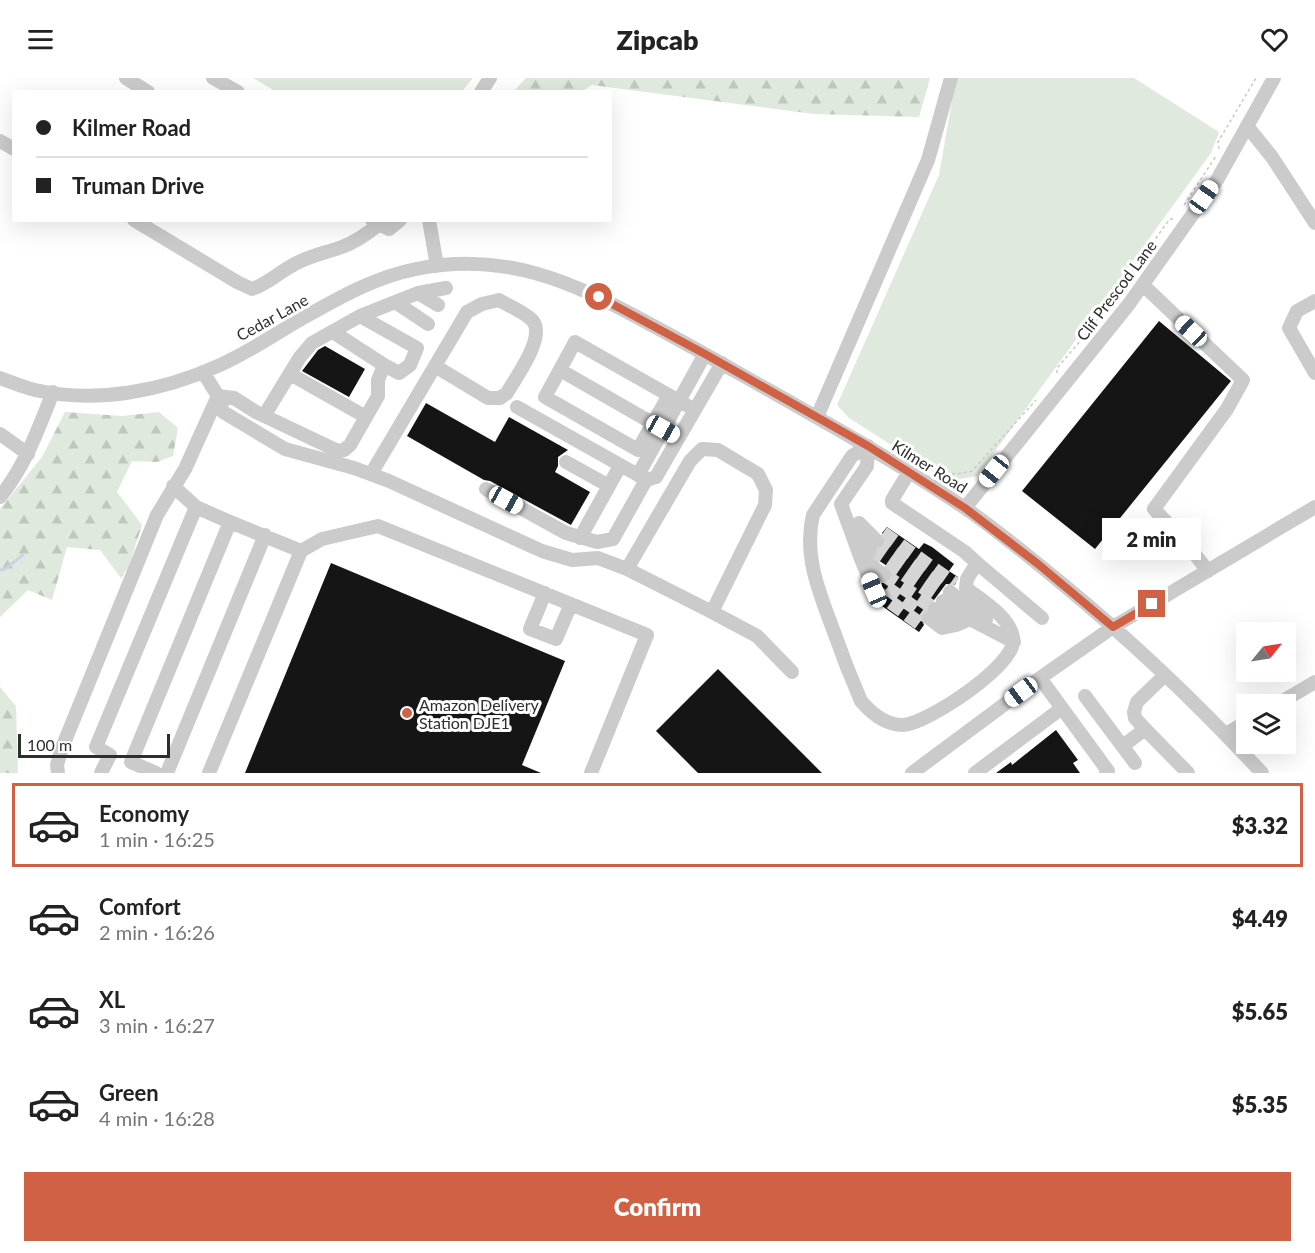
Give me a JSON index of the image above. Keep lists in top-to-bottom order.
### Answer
{
  "streets": {
    "street": ["Clif Prescod Lane", "Cedar Lane", "Kilmer Road"]
  },
  "crossings": [
    ["Clif Prescod Lane", "Kilmer Road"],
    ["Cedar Lane", "Kilmer Road"]
  ],
  "places": ["Amazon Delivery Station DJE1"],
  "scale_bar": "100 m",
  "north": "top right",
  "page": {
    "header": "Zipcab",
    "banner": ["Kilmer Road", "Truman Drive"],
    "bubble": "2 min",
    "scale": "100 m",
    "list": [
      {
        "name": "Economy",
        "note": "1 min · 16:25",
        "value": "$3.32"
      },
      {
        "name": "Comfort",
        "note": "2 min · 16:26",
        "value": "$4.49"
      },
      {
        "name": "XL",
        "note": "3 min · 16:27",
        "value": "$5.65"
      },
      {
        "name": "Green",
        "note": "4 min · 16:28",
        "value": "$5.35"
      }
    ],
    "buttons": "Confirm"
  }
}
